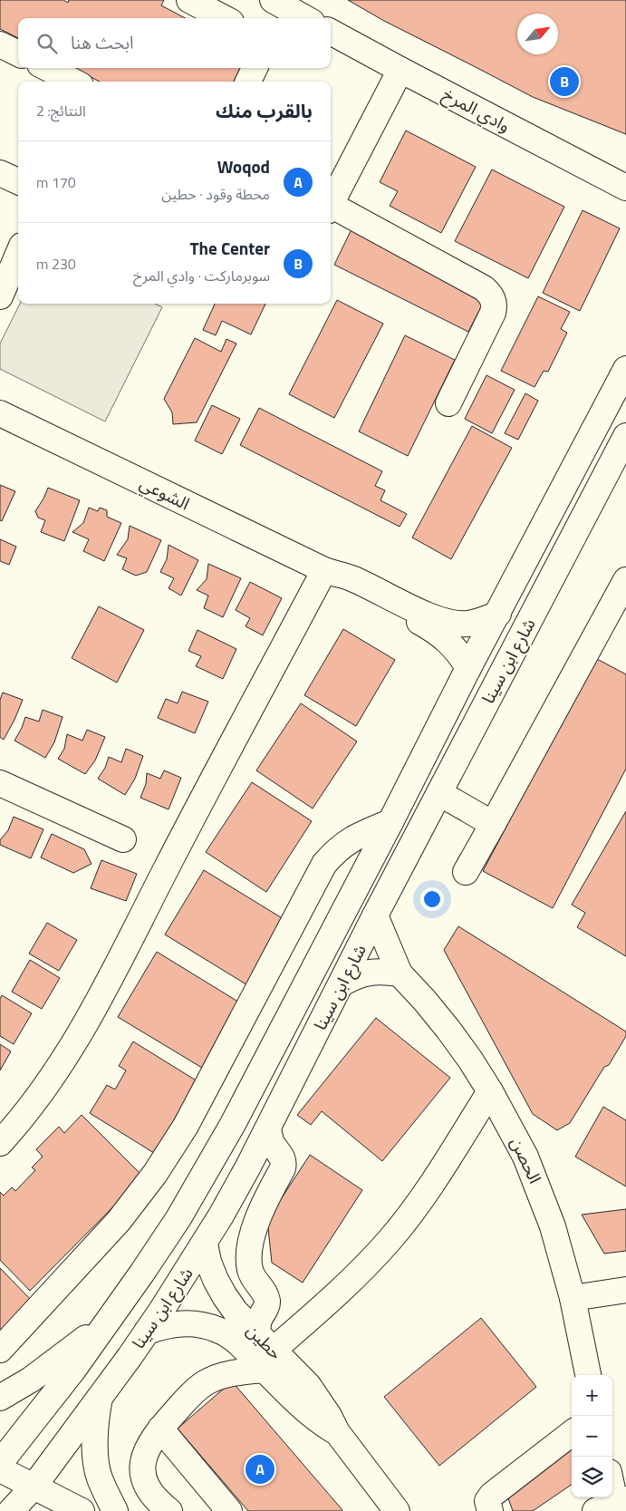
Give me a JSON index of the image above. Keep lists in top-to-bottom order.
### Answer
{
  "streets": {
    "street": [
      "وادي المرخ",
      "الشوعي",
      "شارع ابن سينا",
      "الحصن",
      "حطين"
    ]
  },
  "crossings": [
    ["الشوعي", "شارع ابن سينا"],
    ["شارع ابن سينا", "الحصن"],
    ["شارع ابن سينا", "حطين"]
  ],
  "north": "top right",
  "page": {
    "search": "ابحث هنا",
    "pins": ["B", "A"],
    "heading": ["بالقرب منك", "النتائج: 2"],
    "list": [
      {
        "mark": "A",
        "name": "Woqod",
        "note": "محطة وقود · حطين",
        "value": "170 m"
      },
      {
        "mark": "B",
        "name": "The Center",
        "note": "سوبرماركت · وادي المرخ",
        "value": "230 m"
      }
    ],
    "map_buttons": ["+", "−"]
  }
}
